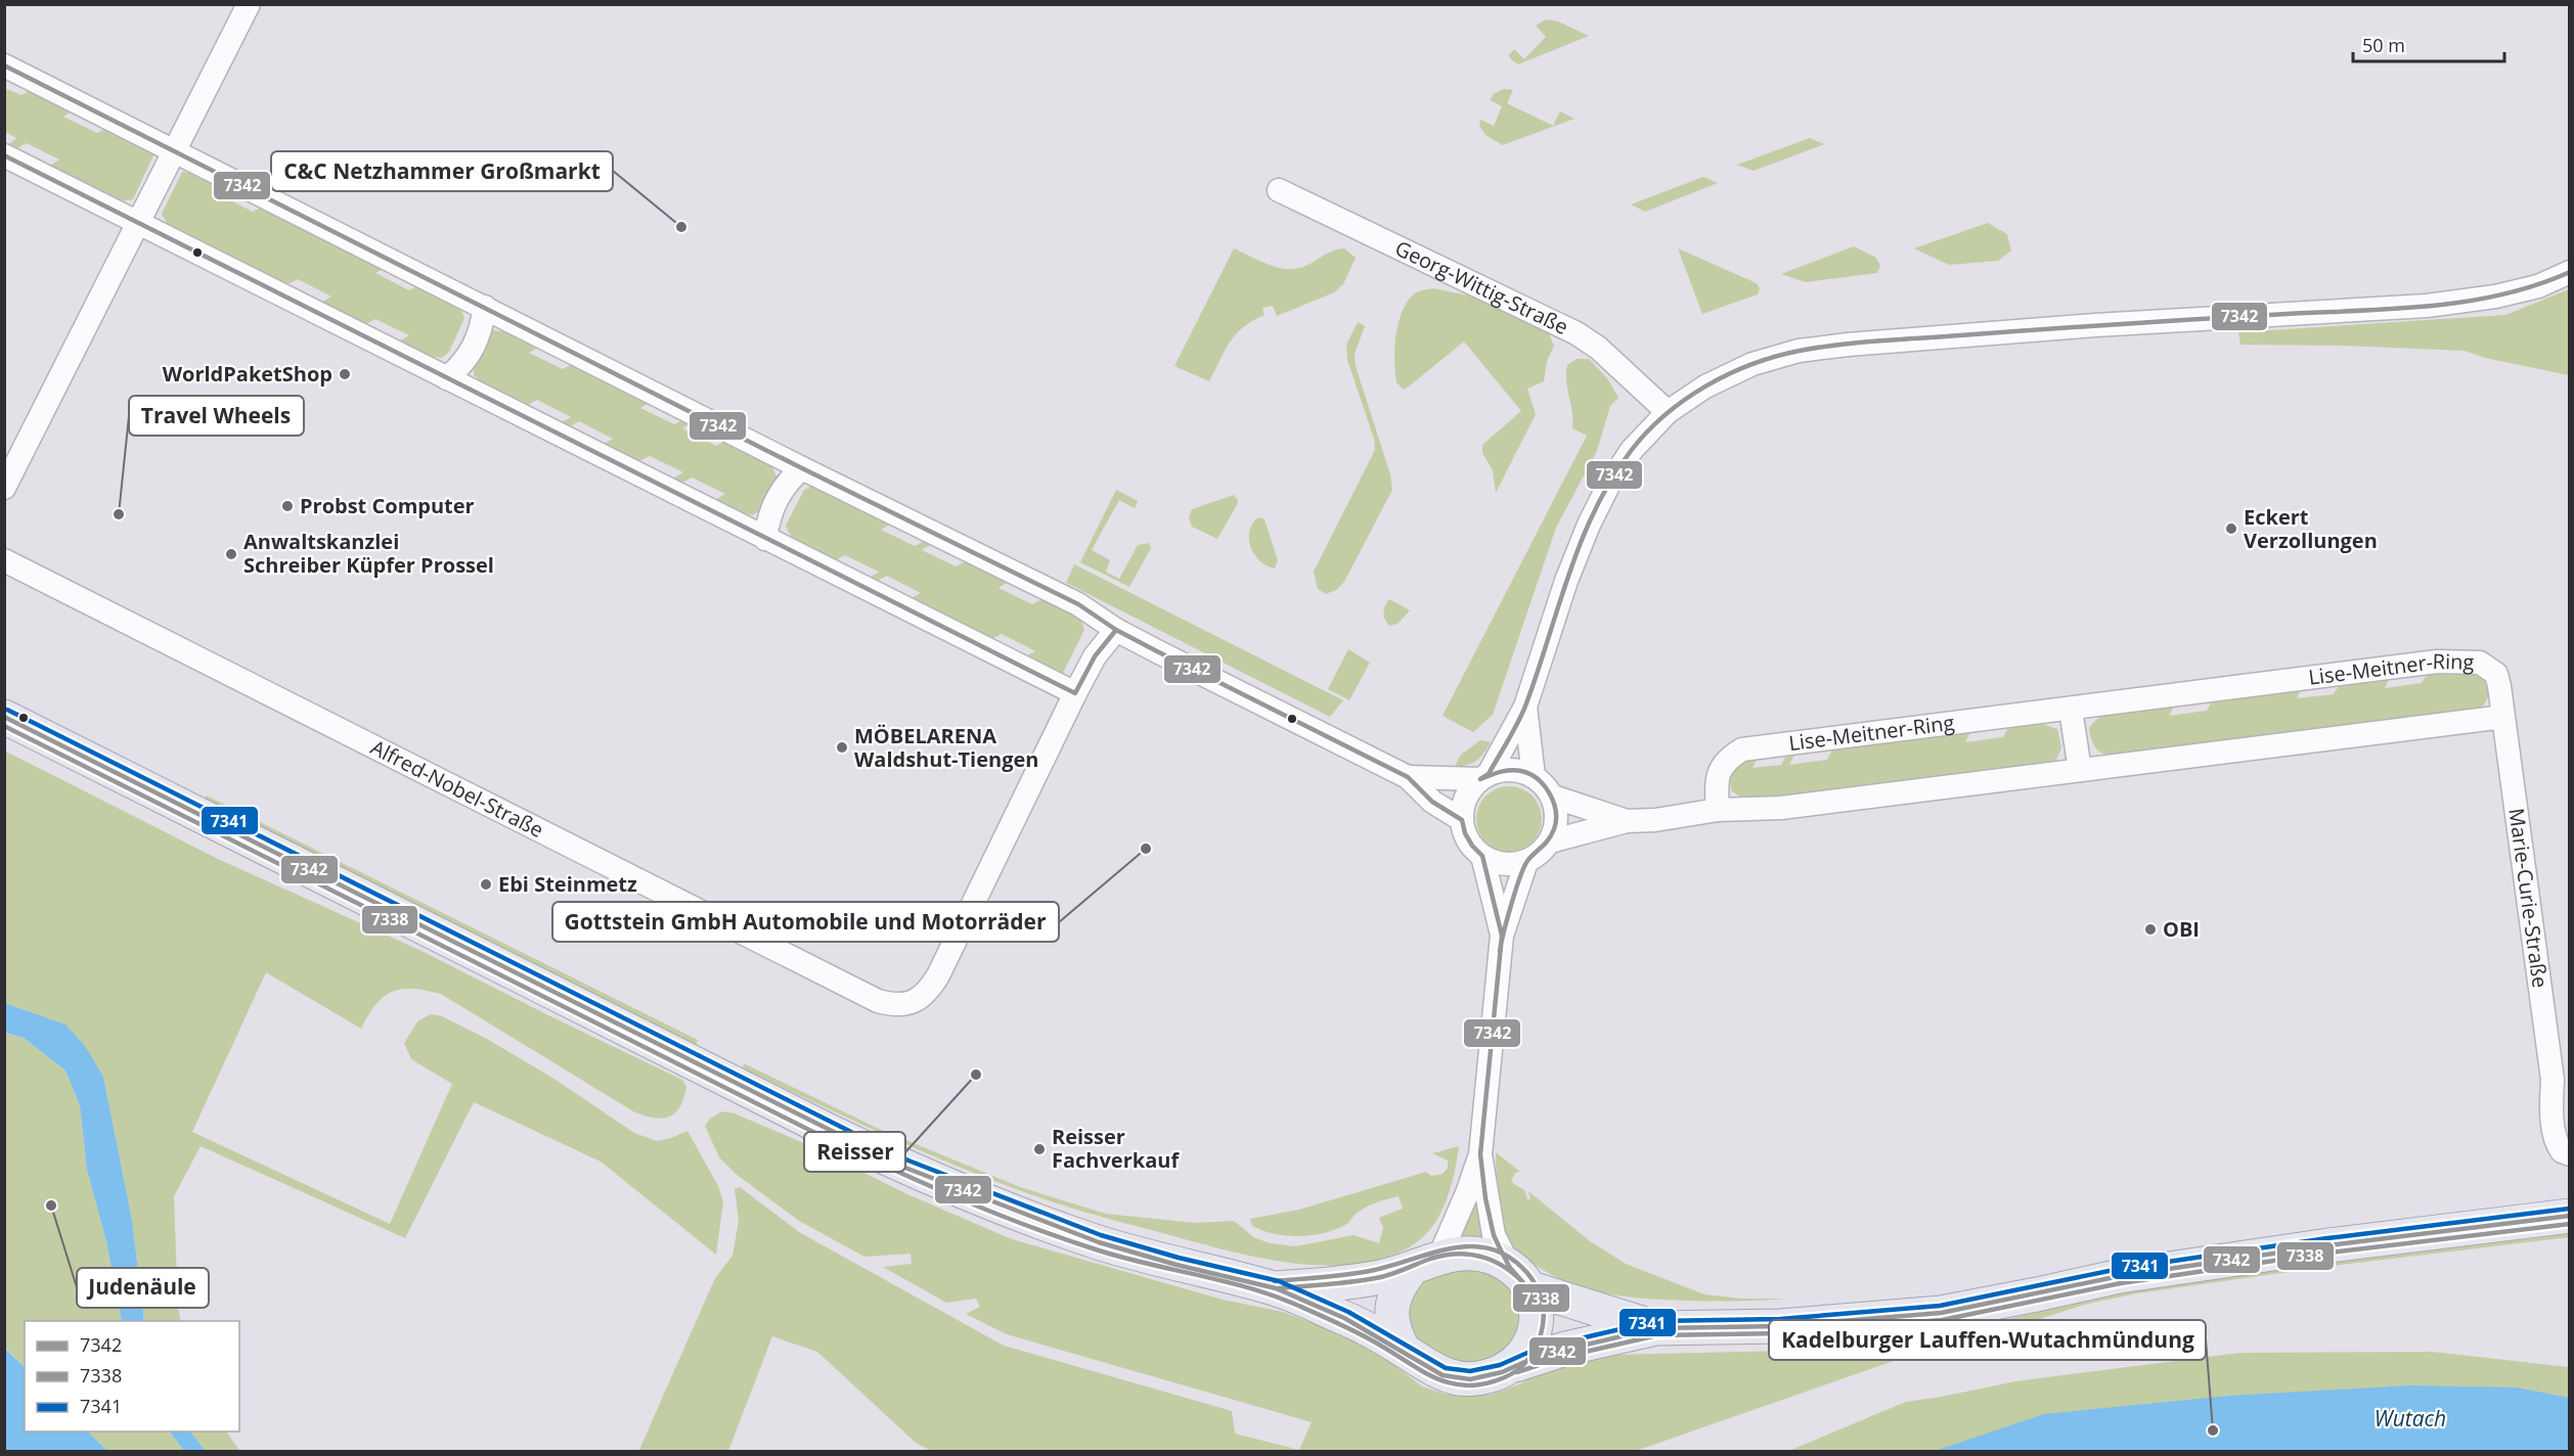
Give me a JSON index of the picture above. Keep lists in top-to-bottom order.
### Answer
{
  "streets": {
    "street": [
      "Georg-Wittig-Straße",
      "Lise-Meitner-Ring",
      "Alfred-Nobel-Straße",
      "Marie-Curie-Straße"
    ]
  },
  "crossings": [
    ["Lise-Meitner-Ring", "Marie-Curie-Straße"]
  ],
  "water": ["Wutach"],
  "places": [
    "C&C Netzhammer Großmarkt",
    "WorldPaketShop",
    "Probst Computer",
    "Travel Wheels",
    "Eckert Verzollungen",
    "Anwaltskanzlei Schreiber Küpfer Prossel",
    "MÖBELARENA Waldshut-Tiengen",
    "Gottstein GmbH Automobile und Motorräder",
    "Ebi Steinmetz",
    "OBI",
    "Reisser",
    "Reisser Fachverkauf",
    "Judenäule",
    "Kadelburger Lauffen-Wutachmündung"
  ],
  "lines": ["transit line 7342", "transit line 7341", "transit line 7338"],
  "legend": ["7342", "7338", "7341"],
  "scale_bar": "50 m"
}
